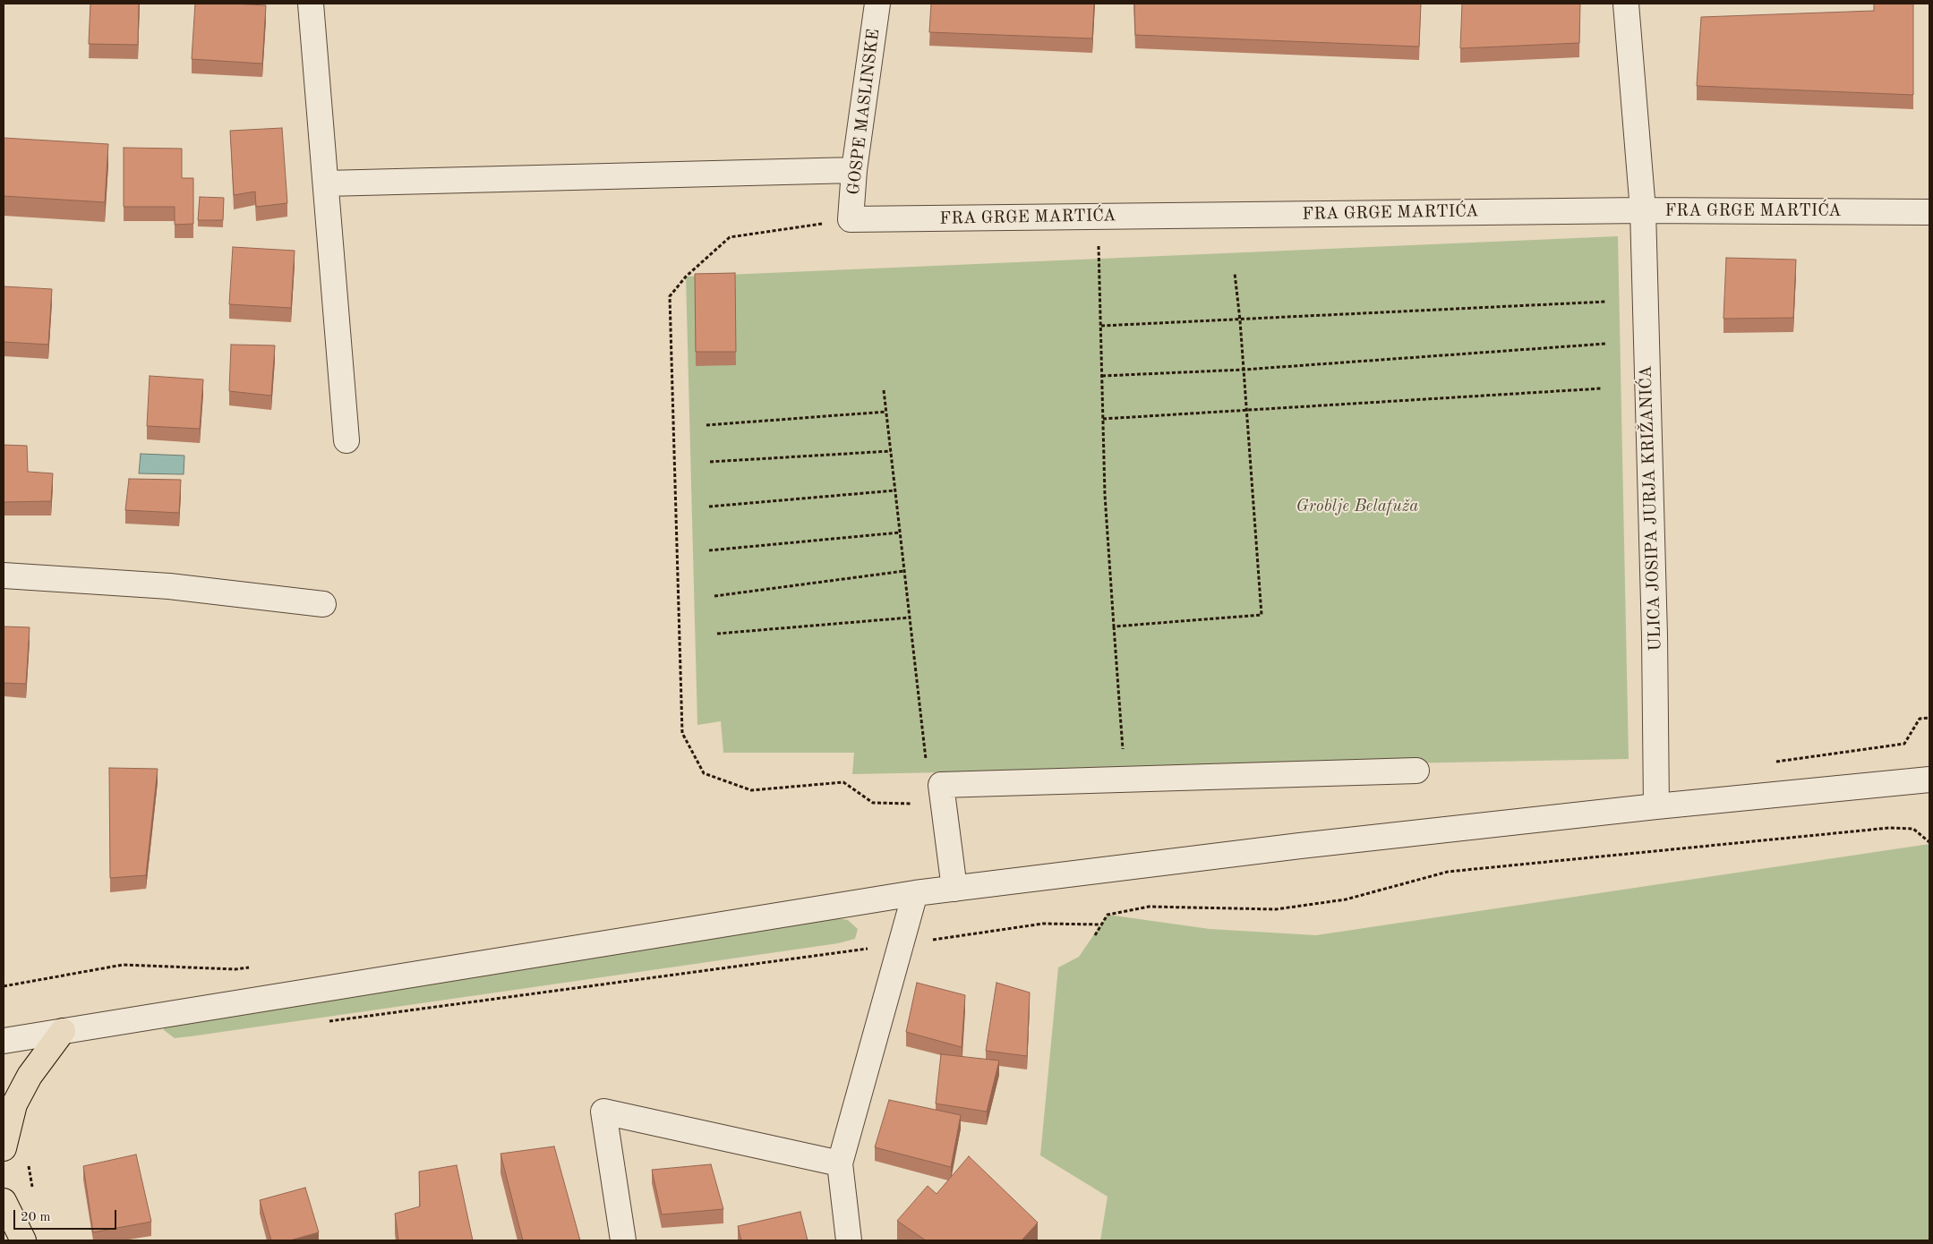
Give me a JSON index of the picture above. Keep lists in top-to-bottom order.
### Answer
{
  "streets": {
    "street": ["GOSPE MASLINSKE", "FRA GRGE MARTIĆA", "ULICA JOSIPA JURJA KRIŽANIĆA"]
  },
  "crossings": [
    ["GOSPE MASLINSKE", "FRA GRGE MARTIĆA"],
    ["FRA GRGE MARTIĆA", "ULICA JOSIPA JURJA KRIŽANIĆA"]
  ],
  "parks": ["Groblje Belafuža"],
  "scale_bar": "20 m"
}
